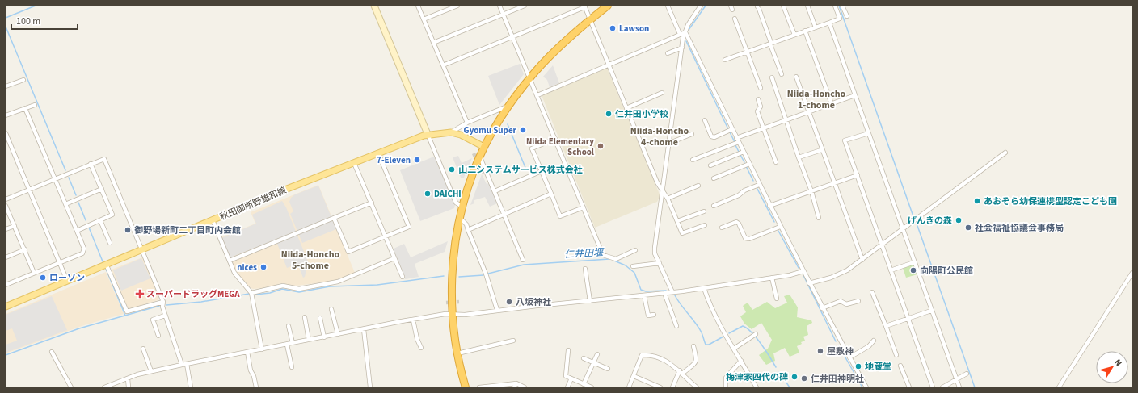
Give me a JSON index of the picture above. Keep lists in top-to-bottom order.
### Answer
{
  "streets": {
    "main road": ["秋田御所野雄和線"]
  },
  "districts": ["Niida-Honcho 1-chome", "Niida-Honcho 4-chome", "Niida-Honcho 5-chome"],
  "water": ["仁井田堰"],
  "places": {
    "other": [
      "Lawson",
      "仁井田小学校",
      "Gyomu Super",
      "Niida Elementary School",
      "7-Eleven",
      "山二システムサービス株式会社",
      "DAICHI",
      "あおぞら幼保連携型認定こども園",
      "げんきの森",
      "社会福祉協議会事務局",
      "御野場新町二丁目町内会館",
      "nices",
      "向陽町公民館",
      "ローソン",
      "八坂神社",
      "屋敷神",
      "地蔵堂",
      "梅津家四代の碑",
      "仁井田神明社"
    ],
    "health": ["スーパードラッグMEGA"]
  },
  "scale_bar": "100 m",
  "north": "top right"
}
